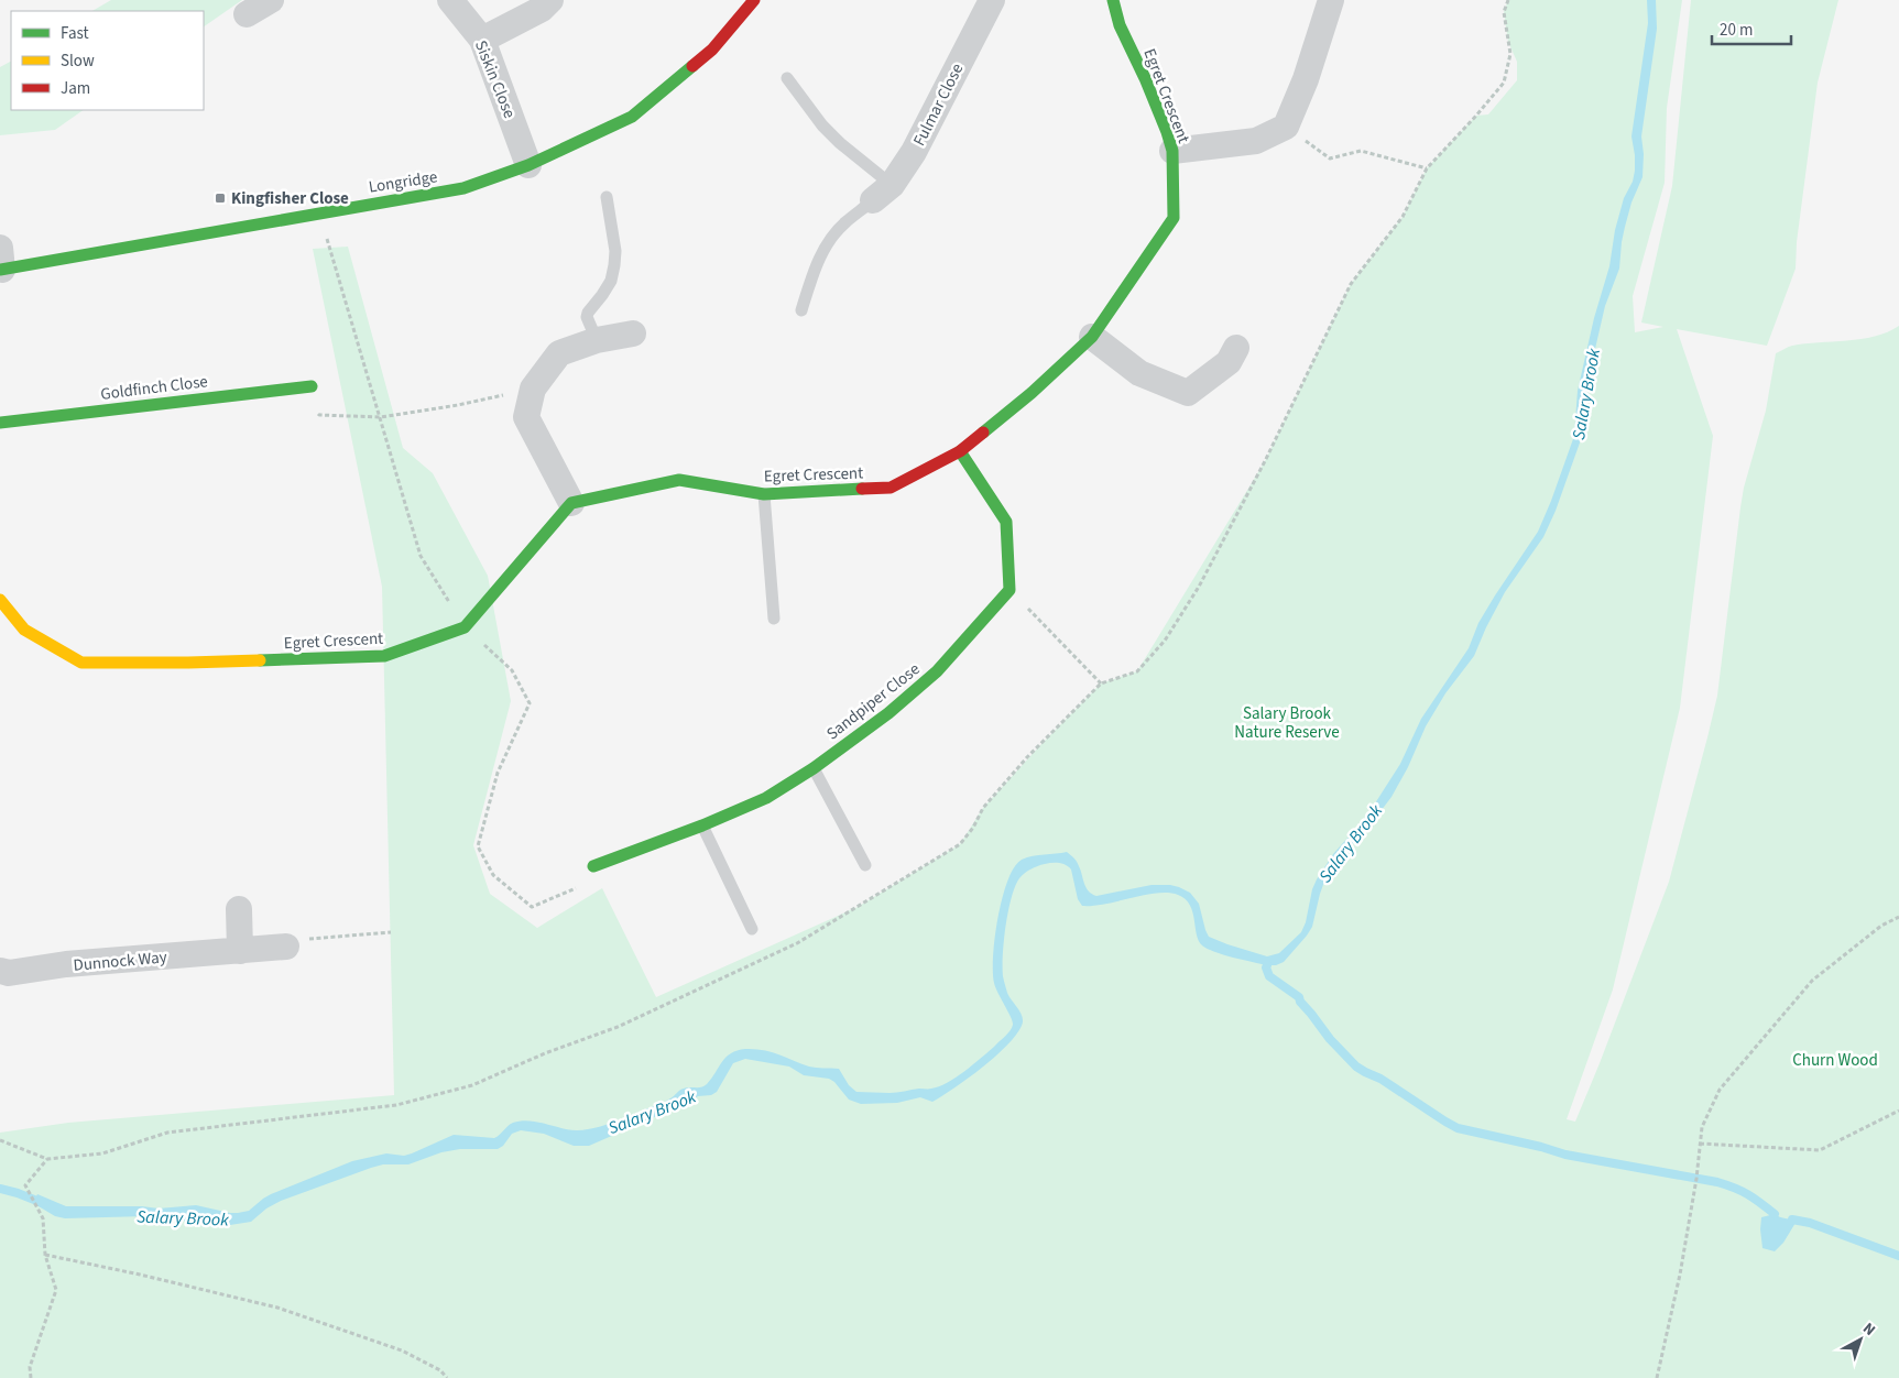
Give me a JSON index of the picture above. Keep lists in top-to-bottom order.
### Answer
{
  "streets": {
    "street": [
      "Siskin Close",
      "Egret Crescent",
      "Fulmar Close",
      "Longridge",
      "Goldfinch Close",
      "Sandpiper Close",
      "Dunnock Way"
    ]
  },
  "crossings": [
    ["Siskin Close", "Longridge"]
  ],
  "water": ["Salary Brook"],
  "parks": ["Salary Brook Nature Reserve", "Churn Wood"],
  "places": {
    "transit": ["Kingfisher Close"]
  },
  "legend": ["Fast", "Slow", "Jam"],
  "scale_bar": "20 m",
  "north": "top right"
}
